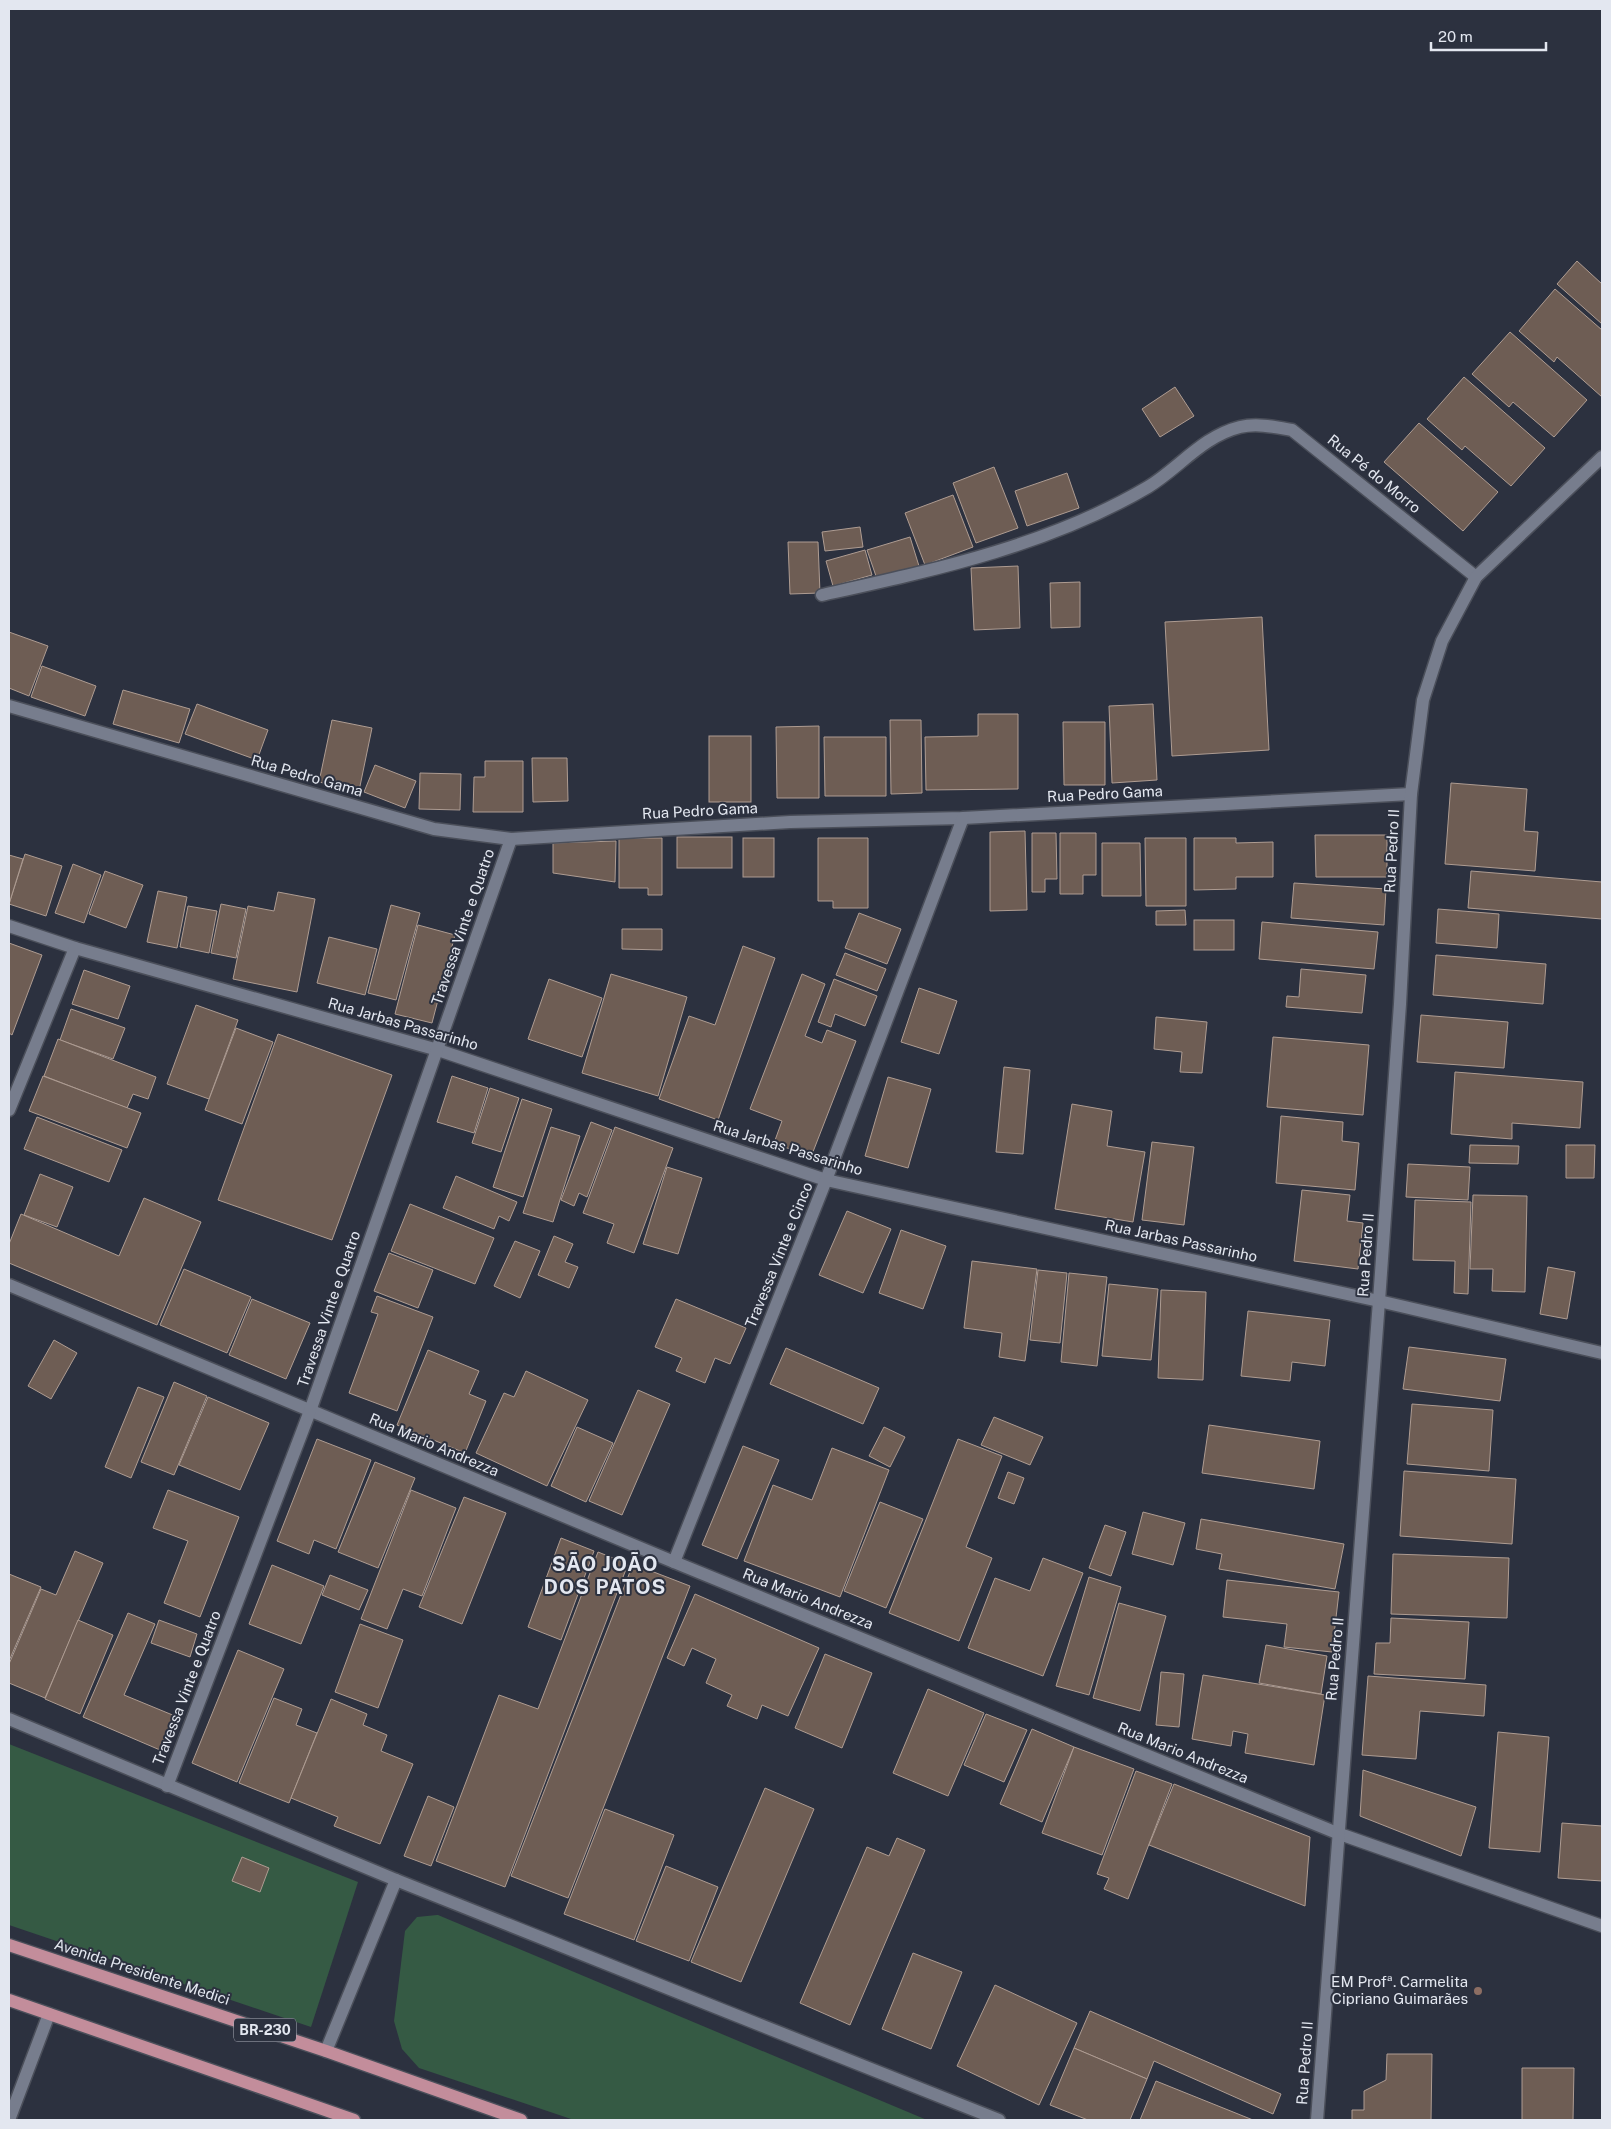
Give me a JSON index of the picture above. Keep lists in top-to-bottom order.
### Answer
{
  "streets": {
    "main road": ["Avenida Presidente Medici", "BR-230"],
    "street": [
      "Rua Pé do Morro",
      "Rua Pedro Gama",
      "Rua Pedro II",
      "Travessa Vinte e Quatro",
      "Rua Jarbas Passarinho",
      "Travessa Vinte e Cinco",
      "Rua Mario Andrezza"
    ]
  },
  "crossings": [
    ["Rua Pé do Morro", "Rua Pedro II"],
    ["Rua Pedro Gama", "Rua Pedro II"],
    ["Rua Pedro Gama", "Travessa Vinte e Quatro"],
    ["Rua Pedro Gama", "Travessa Vinte e Cinco"],
    ["Rua Pedro II", "Rua Jarbas Passarinho"],
    ["Rua Pedro II", "Rua Mario Andrezza"],
    ["Travessa Vinte e Quatro", "Rua Jarbas Passarinho"],
    ["Travessa Vinte e Quatro", "Rua Mario Andrezza"],
    ["Rua Jarbas Passarinho", "Travessa Vinte e Cinco"],
    ["Travessa Vinte e Cinco", "Rua Mario Andrezza"]
  ],
  "districts": ["SÃO JOÃO DOS PATOS"],
  "places": ["EM Profª. Carmelita Cipriano Guimarães"],
  "scale_bar": "20 m"
}
